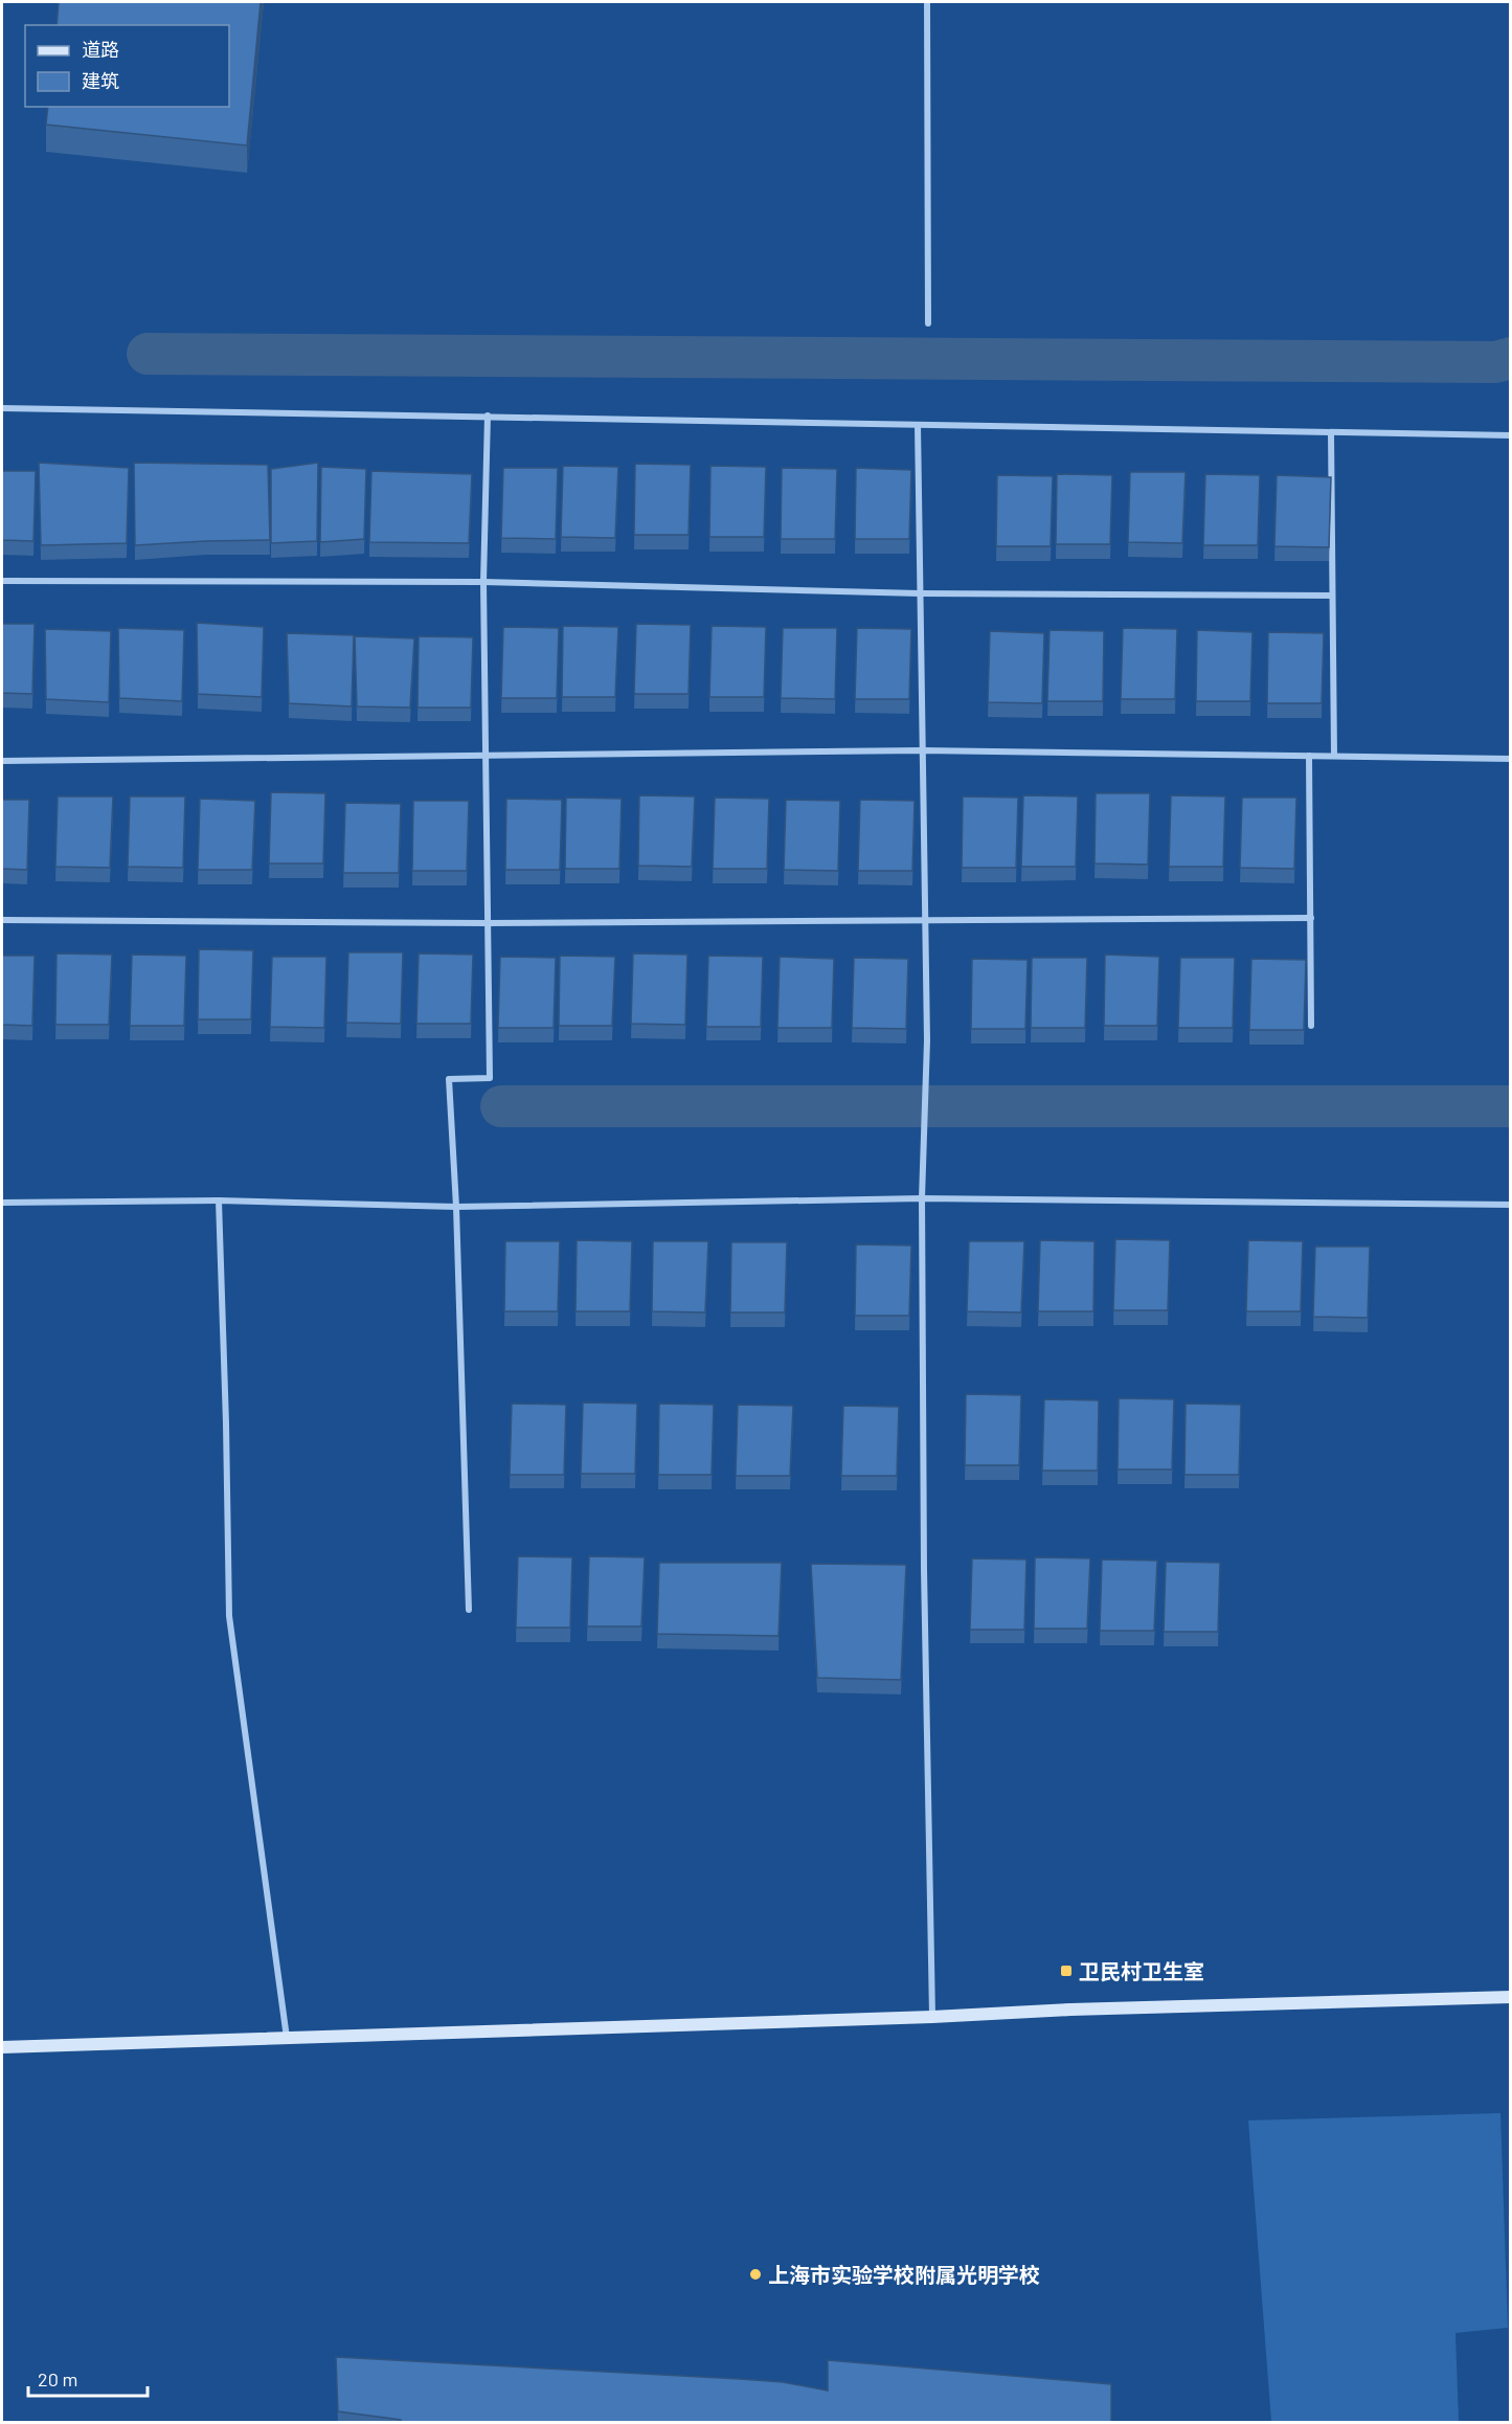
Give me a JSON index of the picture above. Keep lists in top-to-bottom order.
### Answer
{
  "places": {
    "transit": ["卫民村卫生室"],
    "other": ["上海市实验学校附属光明学校"]
  },
  "legend": ["道路", "建筑"],
  "scale_bar": "20 m"
}
